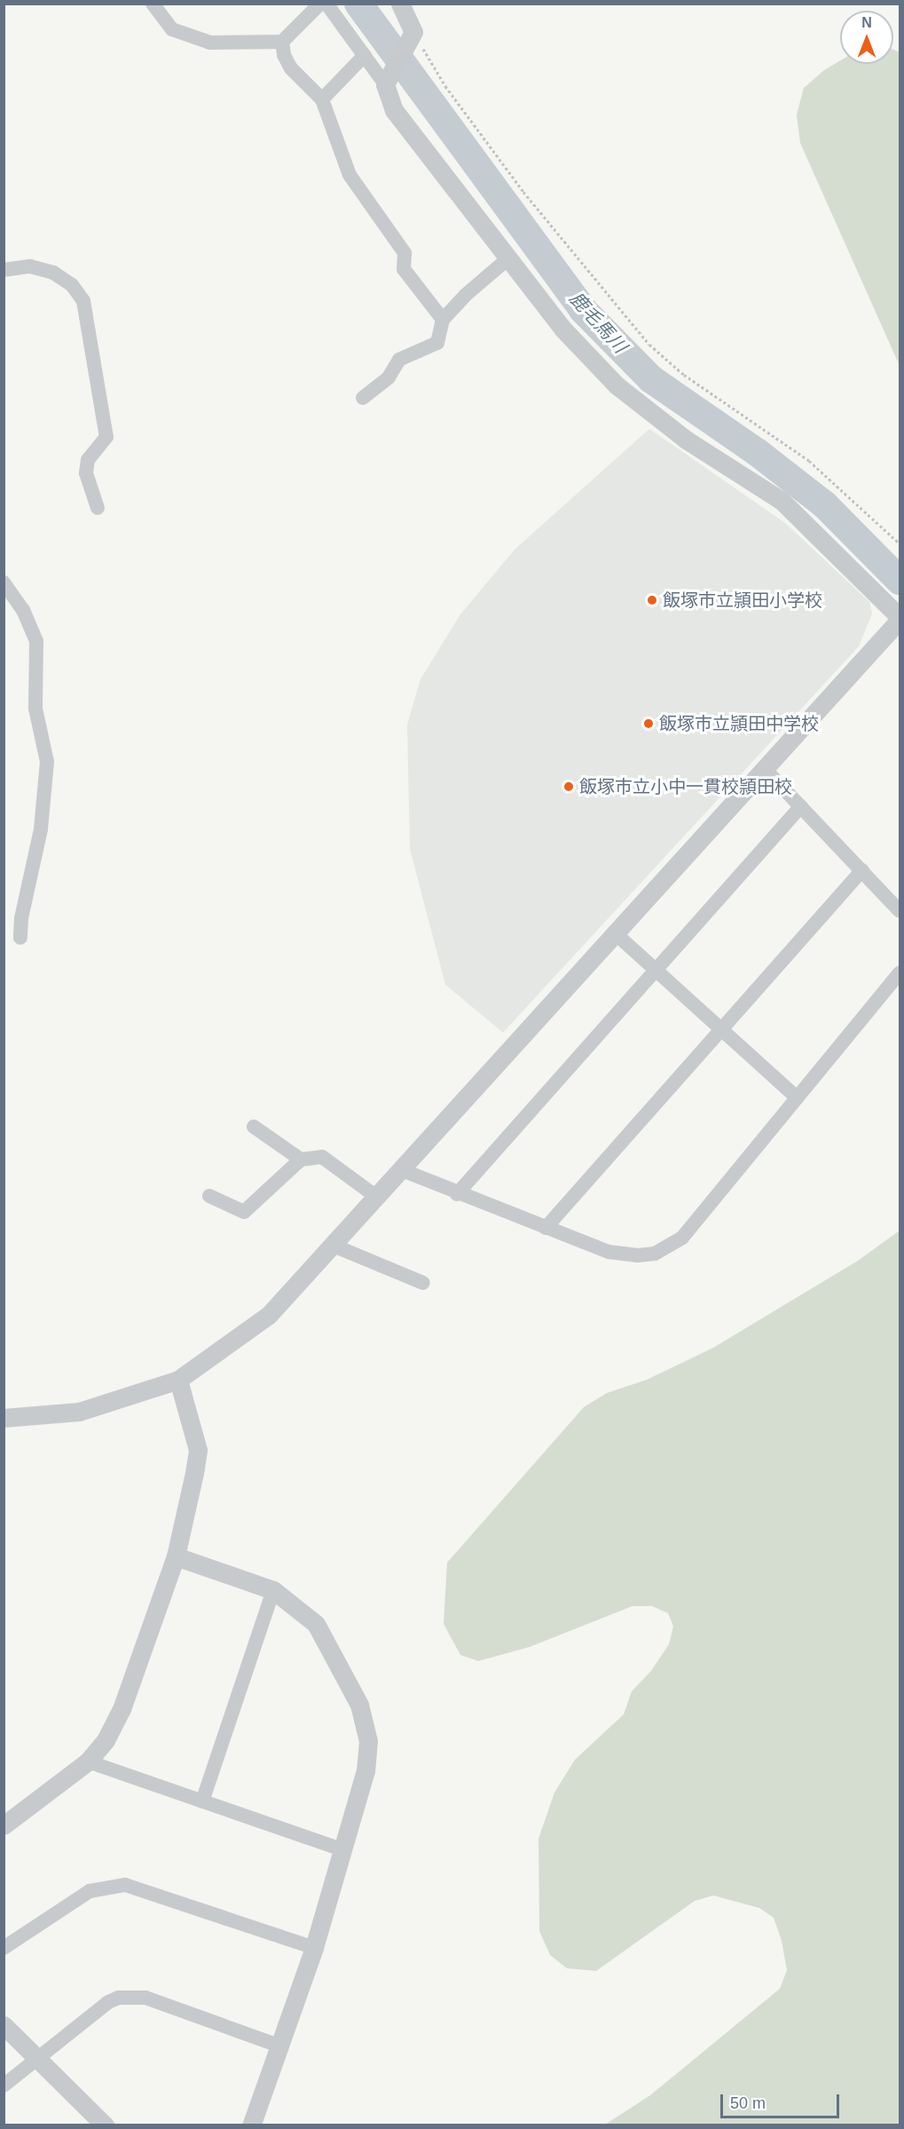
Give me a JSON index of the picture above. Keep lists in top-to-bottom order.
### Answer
{
  "water": ["鹿毛馬川"],
  "places": ["飯塚市立頴田小学校", "飯塚市立頴田中学校", "飯塚市立小中一貫校頴田校"],
  "scale_bar": "50 m",
  "north": "top"
}
